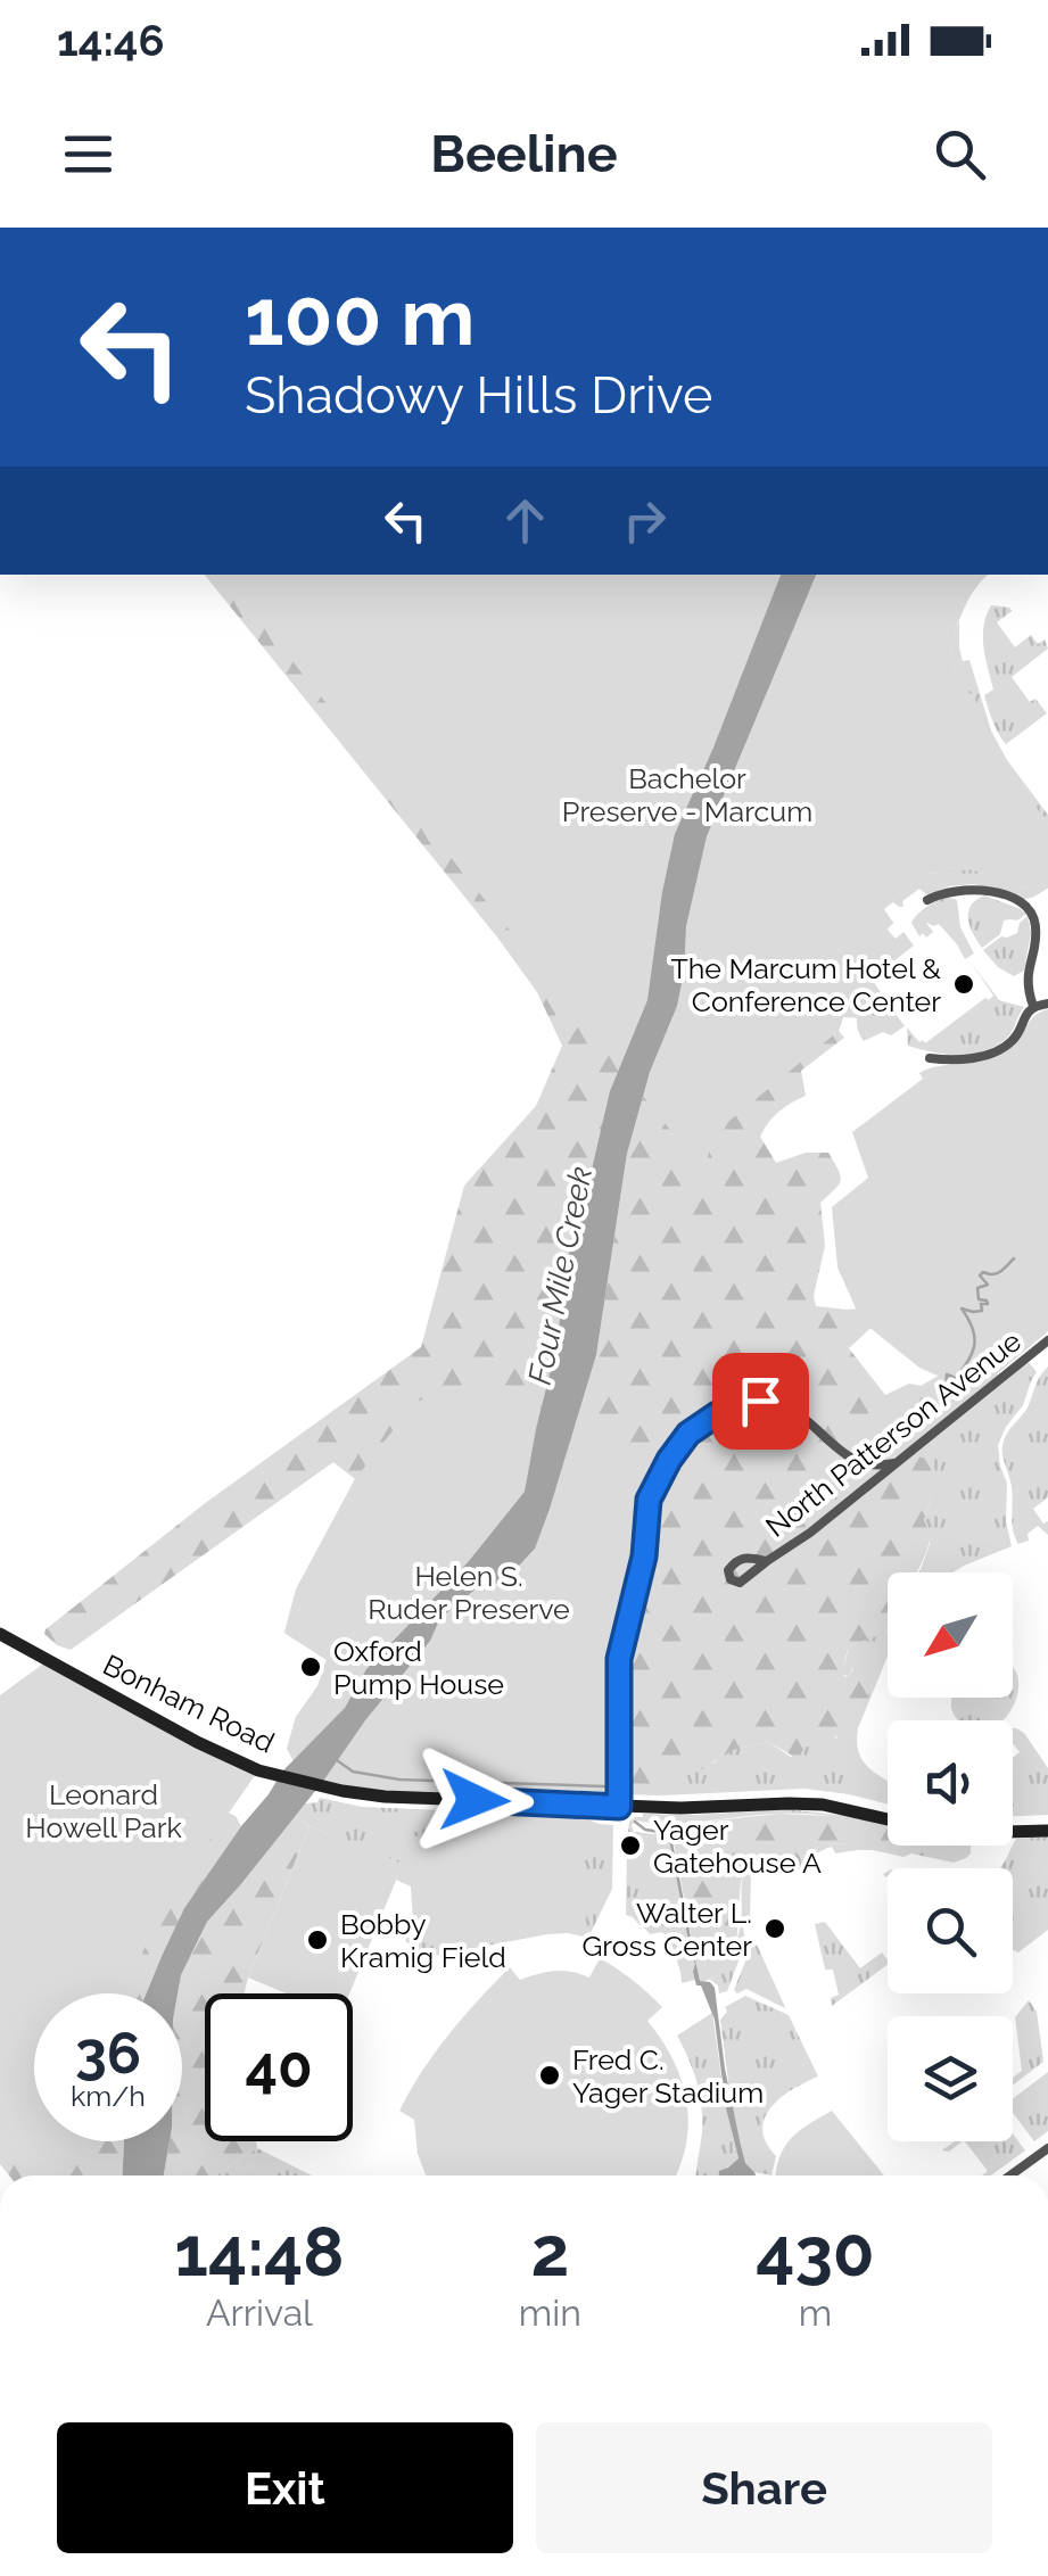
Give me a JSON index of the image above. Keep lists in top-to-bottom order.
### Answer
{
  "streets": {
    "street": ["North Patterson Avenue", "Bonham Road"]
  },
  "water": ["Four Mile Creek"],
  "parks": ["Bachelor Preserve - Marcum", "Helen S. Ruder Preserve", "Leonard Howell Park"],
  "places": [
    "The Marcum Hotel & Conference Center",
    "Oxford Pump House",
    "Yager Gatehouse A",
    "Walter L. Gross Center",
    "Bobby Kramig Field",
    "Fred C. Yager Stadium"
  ],
  "north": "bottom left",
  "page": {
    "status": "14:46",
    "header": "Beeline",
    "turn": ["100 m", "Shadowy Hills Drive"],
    "speed": "36 km/h",
    "limit": "40",
    "eta": [
      "14:48",
      "Arrival",
      "2",
      "min",
      "430",
      "m"
    ],
    "buttons": ["Exit", "Share"]
  }
}
